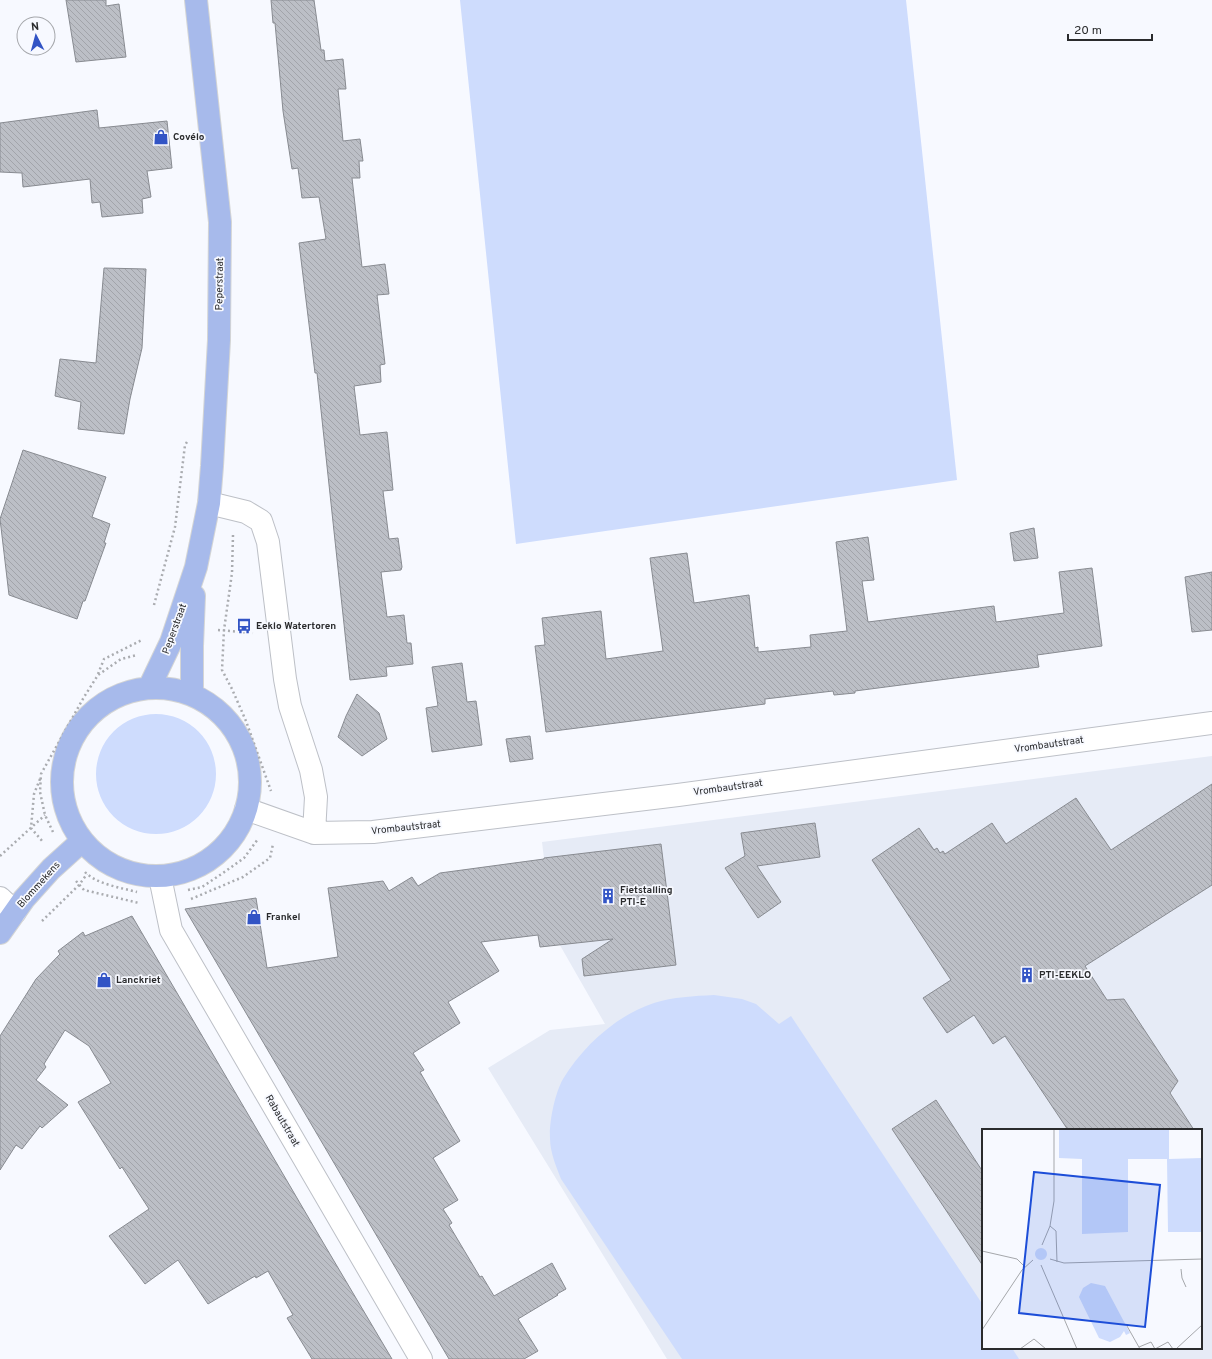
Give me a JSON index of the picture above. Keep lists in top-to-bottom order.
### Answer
{
  "streets": {
    "main road": ["Peperstraat", "Blommekens"],
    "street": ["Vrombautstraat", "Rabautstraat"]
  },
  "places": {
    "shop": ["Covélo", "Frankel", "Lanckriet"],
    "bus stop": ["Eeklo Watertoren"],
    "building": ["Fietstalling PTI-E", "PTI-EEKLO"]
  },
  "scale_bar": "20 m",
  "north": "top"
}
